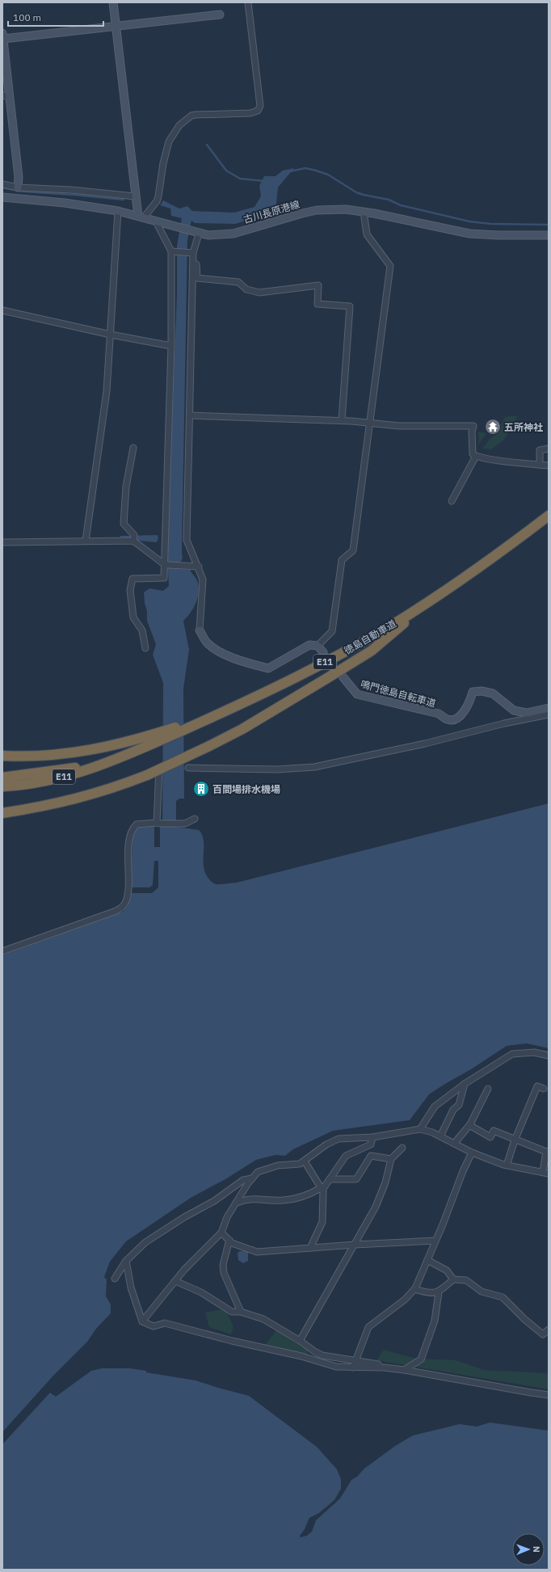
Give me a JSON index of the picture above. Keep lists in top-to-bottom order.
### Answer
{
  "streets": {
    "highway": ["徳島自動車道", "E11"],
    "main road": ["古川長原港線", "鳴門徳島自転車道"]
  },
  "places": {
    "temple": ["五所神社"],
    "building": ["百間場排水機場"]
  },
  "scale_bar": "100 m",
  "north": "right"
}
